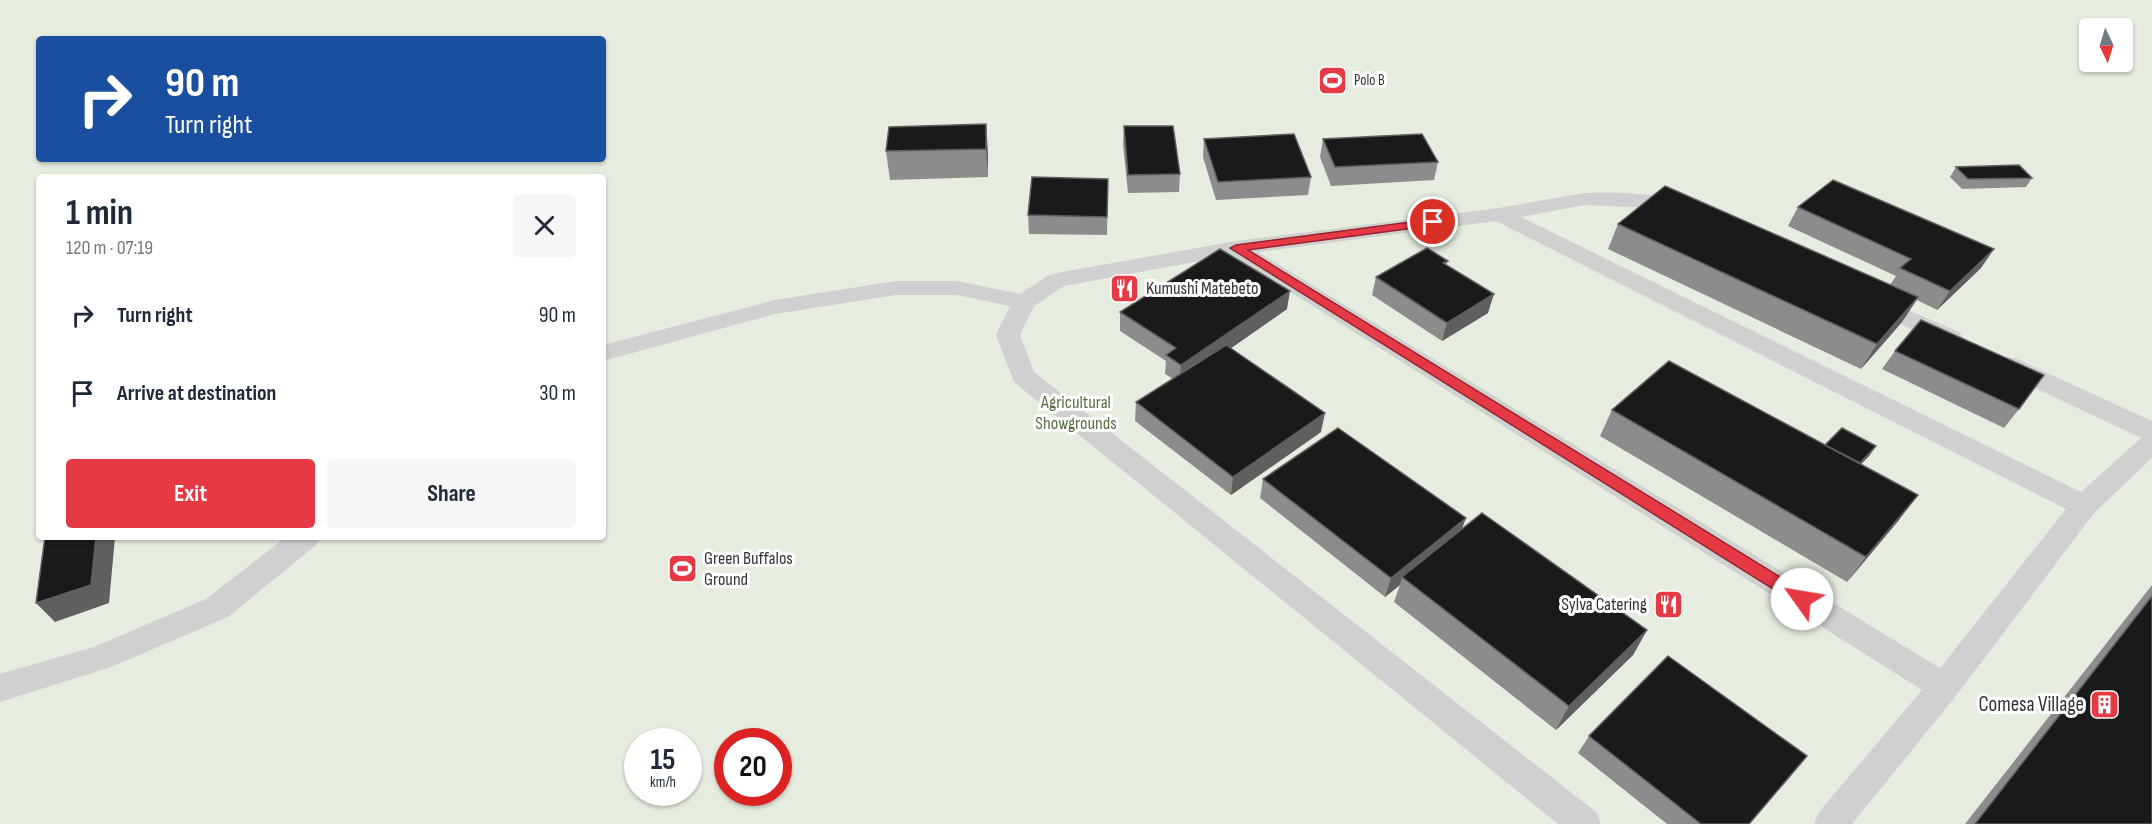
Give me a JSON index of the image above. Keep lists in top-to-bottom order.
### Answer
{
  "parks": ["Agricultural Showgrounds"],
  "places": {
    "sports": ["Polo B", "Green Buffalos Ground"],
    "restaurant": ["Kumushi Matebeto", "Sylva Catering"],
    "building": ["Comesa Village"]
  },
  "north": "bottom",
  "page": {
    "turn": ["90 m", "Turn right"],
    "heading": ["1 min", "120 m · 07:19"],
    "list": [
      {
        "name": "Turn right",
        "value": "90 m"
      },
      {
        "name": "Arrive at destination",
        "value": "30 m"
      }
    ],
    "buttons": ["Exit", "Share"],
    "speed": "15 km/h",
    "limit": "20"
  }
}
